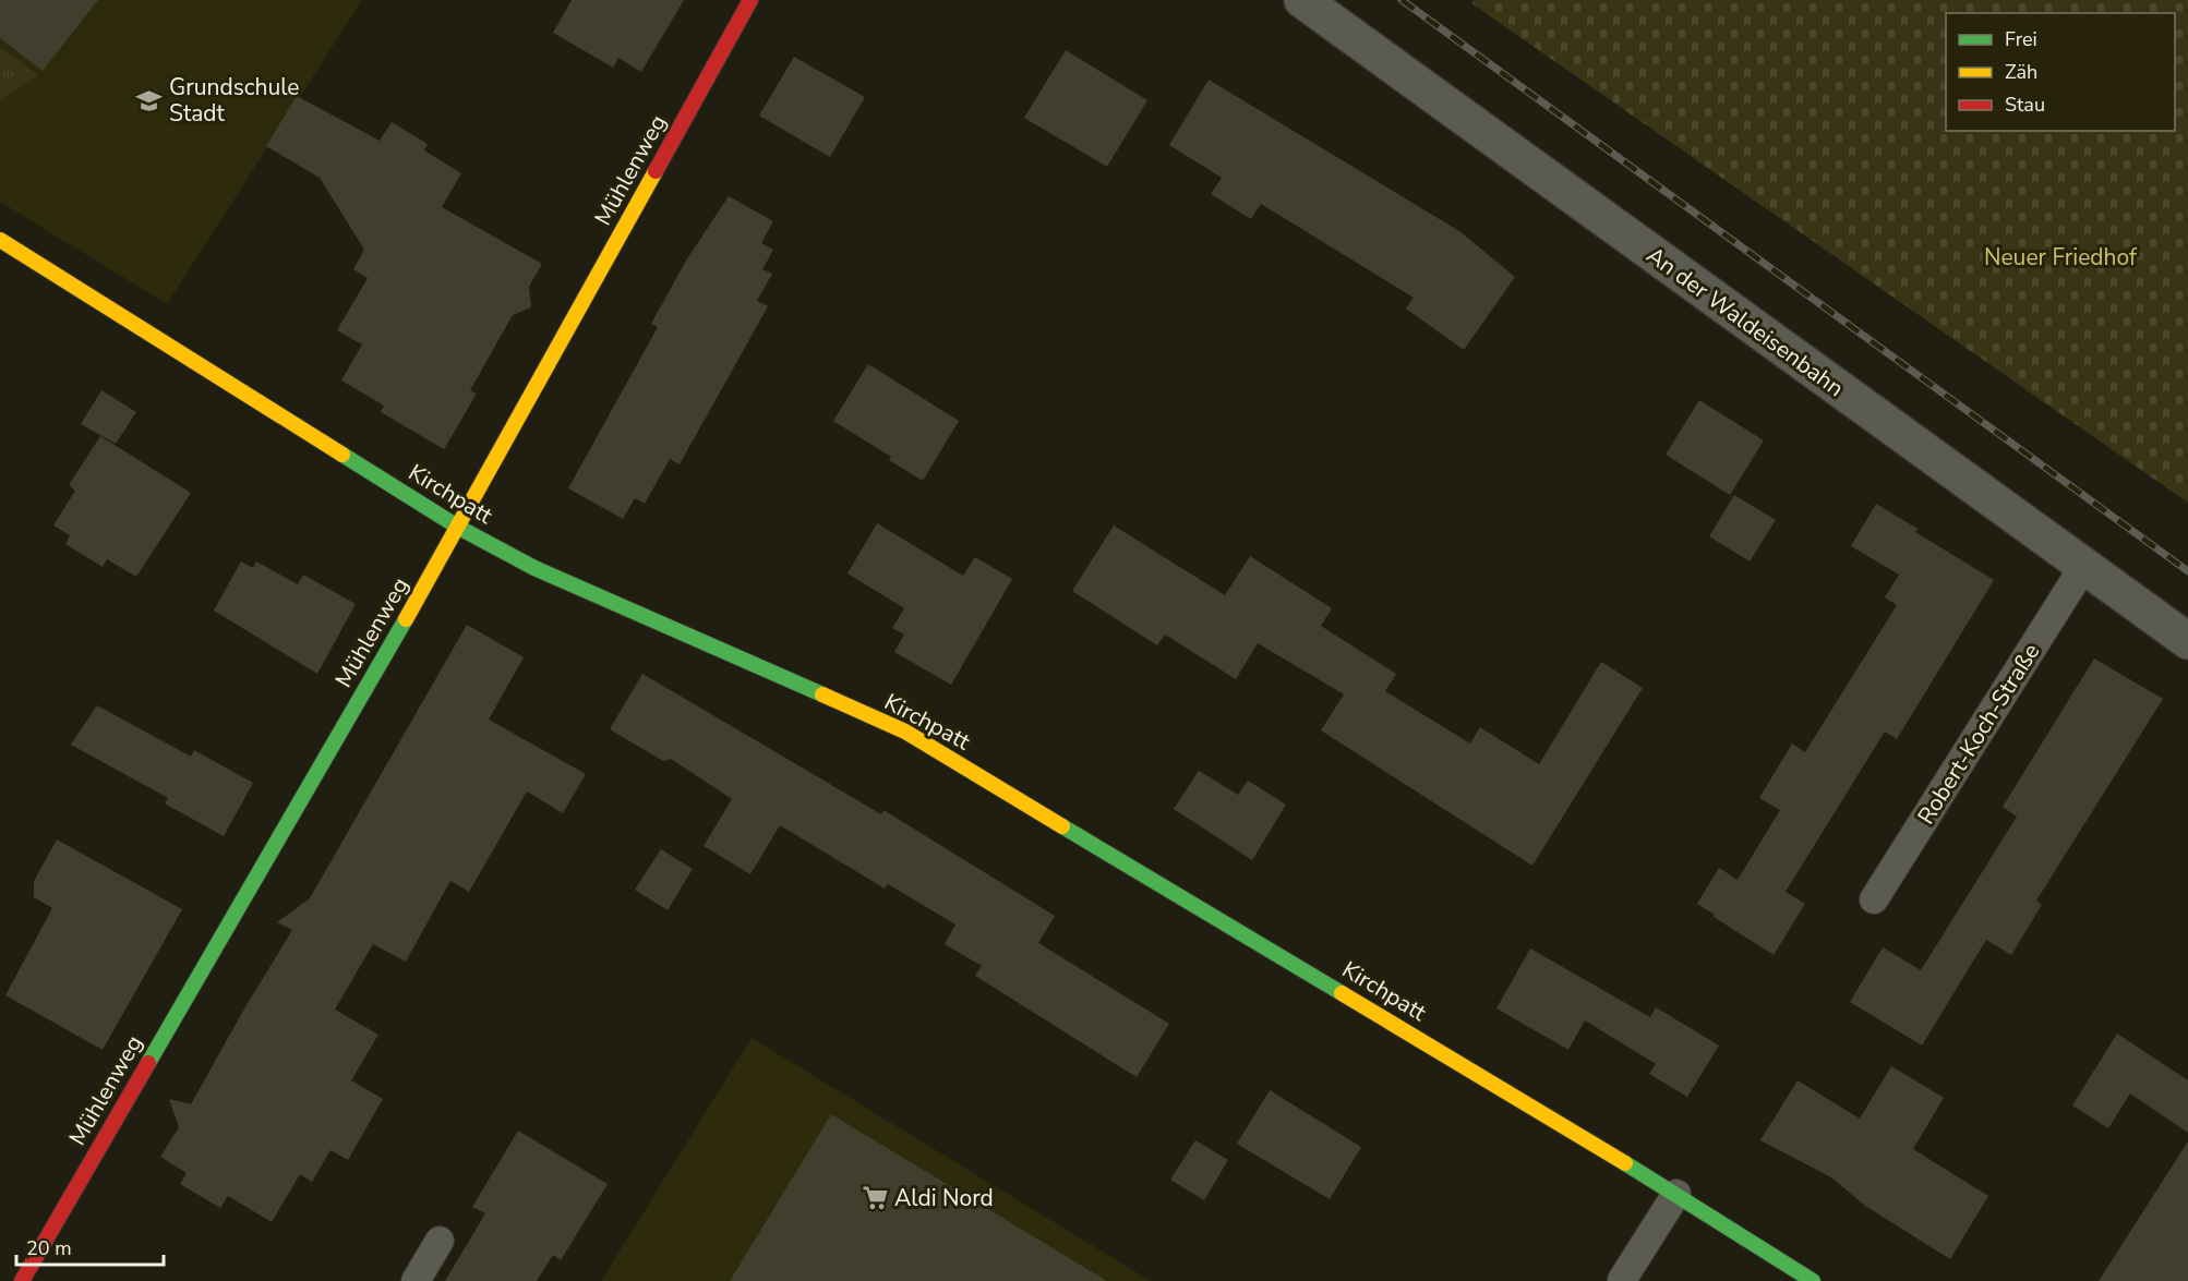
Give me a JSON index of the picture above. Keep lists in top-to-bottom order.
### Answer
{
  "streets": {
    "street": ["Mühlenweg", "An der Waldeisenbahn", "Kirchpatt"],
    "lane": ["Robert-Koch-Straße"]
  },
  "crossings": [
    ["Mühlenweg", "Kirchpatt"],
    ["An der Waldeisenbahn", "Robert-Koch-Straße"]
  ],
  "parks": ["Neuer Friedhof"],
  "places": {
    "school or university": ["Grundschule Stadt"],
    "supermarket": ["Aldi Nord"]
  },
  "legend": ["Frei", "Zäh", "Stau"],
  "scale_bar": "20 m"
}
